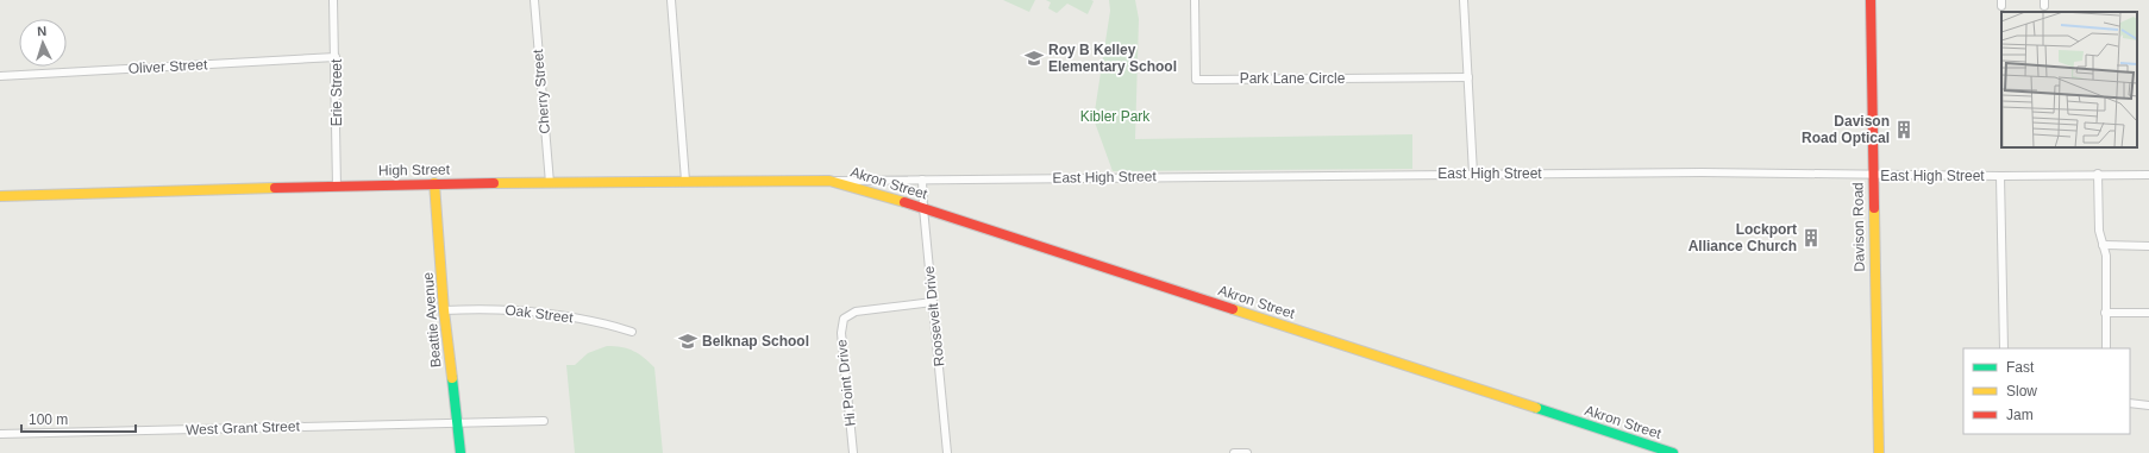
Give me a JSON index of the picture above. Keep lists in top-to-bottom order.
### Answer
{
  "streets": {
    "main road": [
      "High Street",
      "Akron Street",
      "Davison Road",
      "Beattie Avenue"
    ],
    "street": [
      "Oliver Street",
      "Park Lane Circle",
      "Cherry Street",
      "Erie Street",
      "East High Street",
      "Oak Street",
      "Roosevelt Drive",
      "Hi Point Drive",
      "West Grant Street"
    ]
  },
  "crossings": [
    ["Oliver Street", "Erie Street"],
    ["Cherry Street", "High Street"],
    ["Erie Street", "High Street"],
    ["High Street", "East High Street"],
    ["High Street", "Akron Street"],
    ["High Street", "Beattie Avenue"],
    ["East High Street", "Akron Street"],
    ["East High Street", "Davison Road"],
    ["East High Street", "Roosevelt Drive"],
    ["Akron Street", "Roosevelt Drive"],
    ["Oak Street", "Beattie Avenue"],
    ["Roosevelt Drive", "Hi Point Drive"],
    ["Beattie Avenue", "West Grant Street"]
  ],
  "parks": ["Kibler Park"],
  "places": {
    "school or university": ["Roy B Kelley Elementary School", "Belknap School"],
    "building": ["Davison Road Optical", "Lockport Alliance Church"]
  },
  "legend": ["Fast", "Slow", "Jam"],
  "scale_bar": "100 m",
  "north": "top"
}
